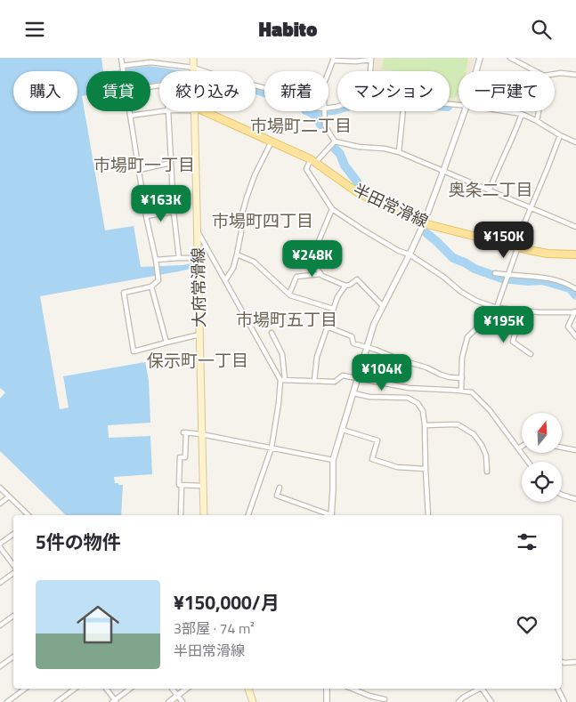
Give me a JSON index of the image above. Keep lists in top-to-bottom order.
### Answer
{
  "streets": {
    "main road": ["半田常滑線", "大府常滑線"]
  },
  "districts": [
    "市場町二丁目",
    "市場町一丁目",
    "奥条二丁目",
    "市場町四丁目",
    "市場町五丁目",
    "保示町一丁目"
  ],
  "north": "top",
  "page": {
    "header": "Habito",
    "chip": [
      "購入",
      "賃貸",
      "絞り込み",
      "新着",
      "マンション",
      "一戸建て"
    ],
    "price": [
      "¥163K",
      "¥150K",
      "¥248K",
      "¥195K",
      "¥104K"
    ],
    "heading": "5件の物件",
    "list": [
      {
        "name": "¥150,000/月",
        "note": "3部屋 · 74 m² · 半田常滑線"
      }
    ]
  }
}
